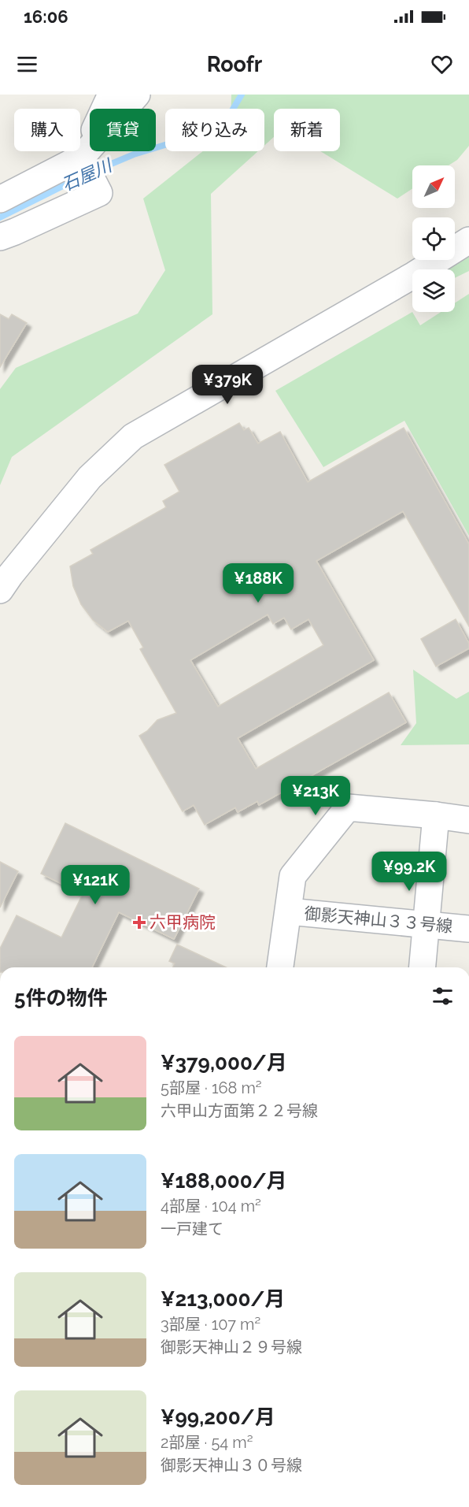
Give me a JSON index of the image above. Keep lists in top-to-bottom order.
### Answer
{
  "streets": {
    "street": ["御影天神山３３号線"]
  },
  "water": ["石屋川"],
  "places": {
    "health": ["六甲病院"]
  },
  "north": "top right",
  "page": {
    "status": "16:06",
    "header": "Roofr",
    "chip": [
      "購入",
      "賃貸",
      "絞り込み",
      "新着"
    ],
    "price": [
      "¥379K",
      "¥188K",
      "¥213K",
      "¥99.2K",
      "¥121K"
    ],
    "heading": "5件の物件",
    "list": [
      {
        "name": "¥379,000/月",
        "note": "5部屋 · 168 m² · 六甲山方面第２２号線"
      },
      {
        "name": "¥188,000/月",
        "note": "4部屋 · 104 m² · 一戸建て"
      },
      {
        "name": "¥213,000/月",
        "note": "3部屋 · 107 m² · 御影天神山２９号線"
      },
      {
        "name": "¥99,200/月",
        "note": "2部屋 · 54 m² · 御影天神山３０号線"
      }
    ]
  }
}
